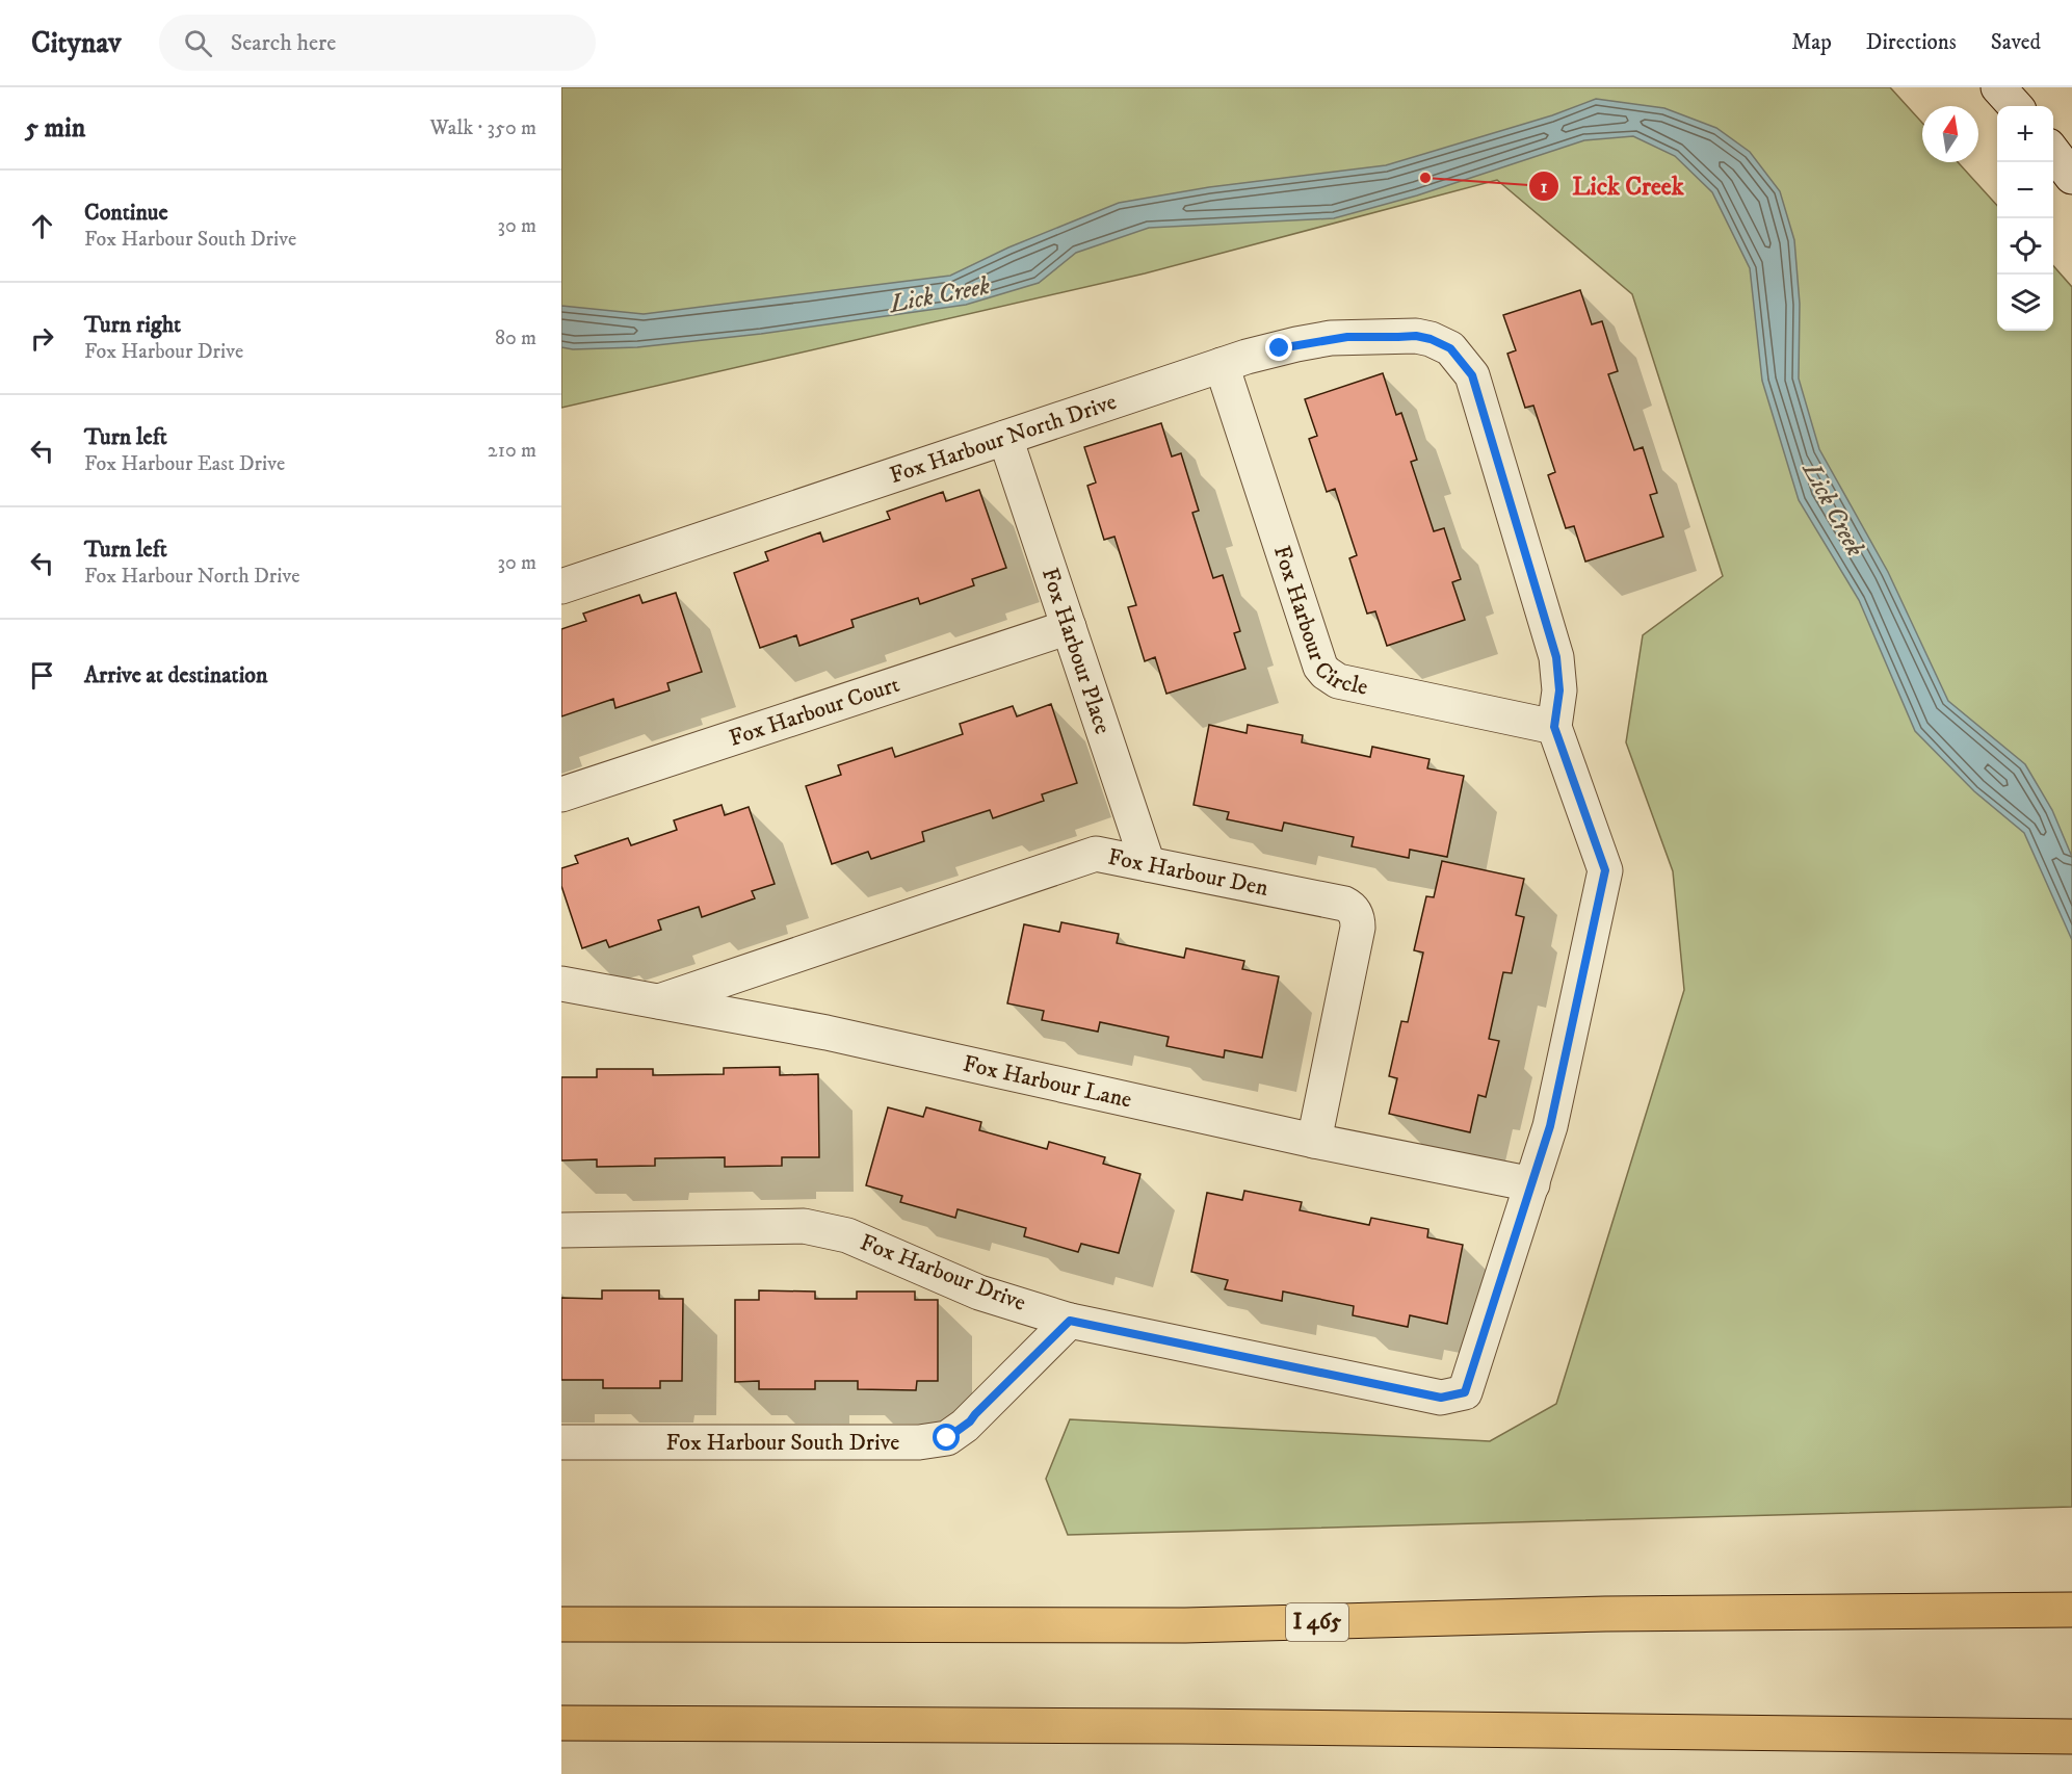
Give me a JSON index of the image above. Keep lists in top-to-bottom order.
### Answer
{
  "streets": {
    "highway": ["I 465"],
    "street": [
      "Fox Harbour North Drive",
      "Fox Harbour Circle",
      "Fox Harbour Place",
      "Fox Harbour Court",
      "Fox Harbour Den",
      "Fox Harbour Lane",
      "Fox Harbour Drive",
      "Fox Harbour South Drive"
    ]
  },
  "crossings": [
    ["Fox Harbour North Drive", "Fox Harbour Circle"],
    ["Fox Harbour North Drive", "Fox Harbour Place"],
    ["Fox Harbour Place", "Fox Harbour Court"],
    ["Fox Harbour Place", "Fox Harbour Den"],
    ["Fox Harbour Den", "Fox Harbour Lane"],
    ["Fox Harbour Lane", "Fox Harbour Drive"],
    ["Fox Harbour Drive", "Fox Harbour South Drive"]
  ],
  "water": ["Lick Creek"],
  "places": ["Lick Creek"],
  "north": "top",
  "page": {
    "header": "Citynav",
    "search": "Search here",
    "nav": ["Map", "Directions", "Saved"],
    "heading": ["5 min", "Walk · 350 m"],
    "map_buttons": ["+", "−"],
    "list": [
      ["Continue", "Fox Harbour South Drive", "30 m"],
      ["Turn right", "Fox Harbour Drive", "80 m"],
      ["Turn left", "Fox Harbour East Drive", "210 m"],
      ["Turn left", "Fox Harbour North Drive", "30 m"],
      "Arrive at destination"
    ]
  }
}
